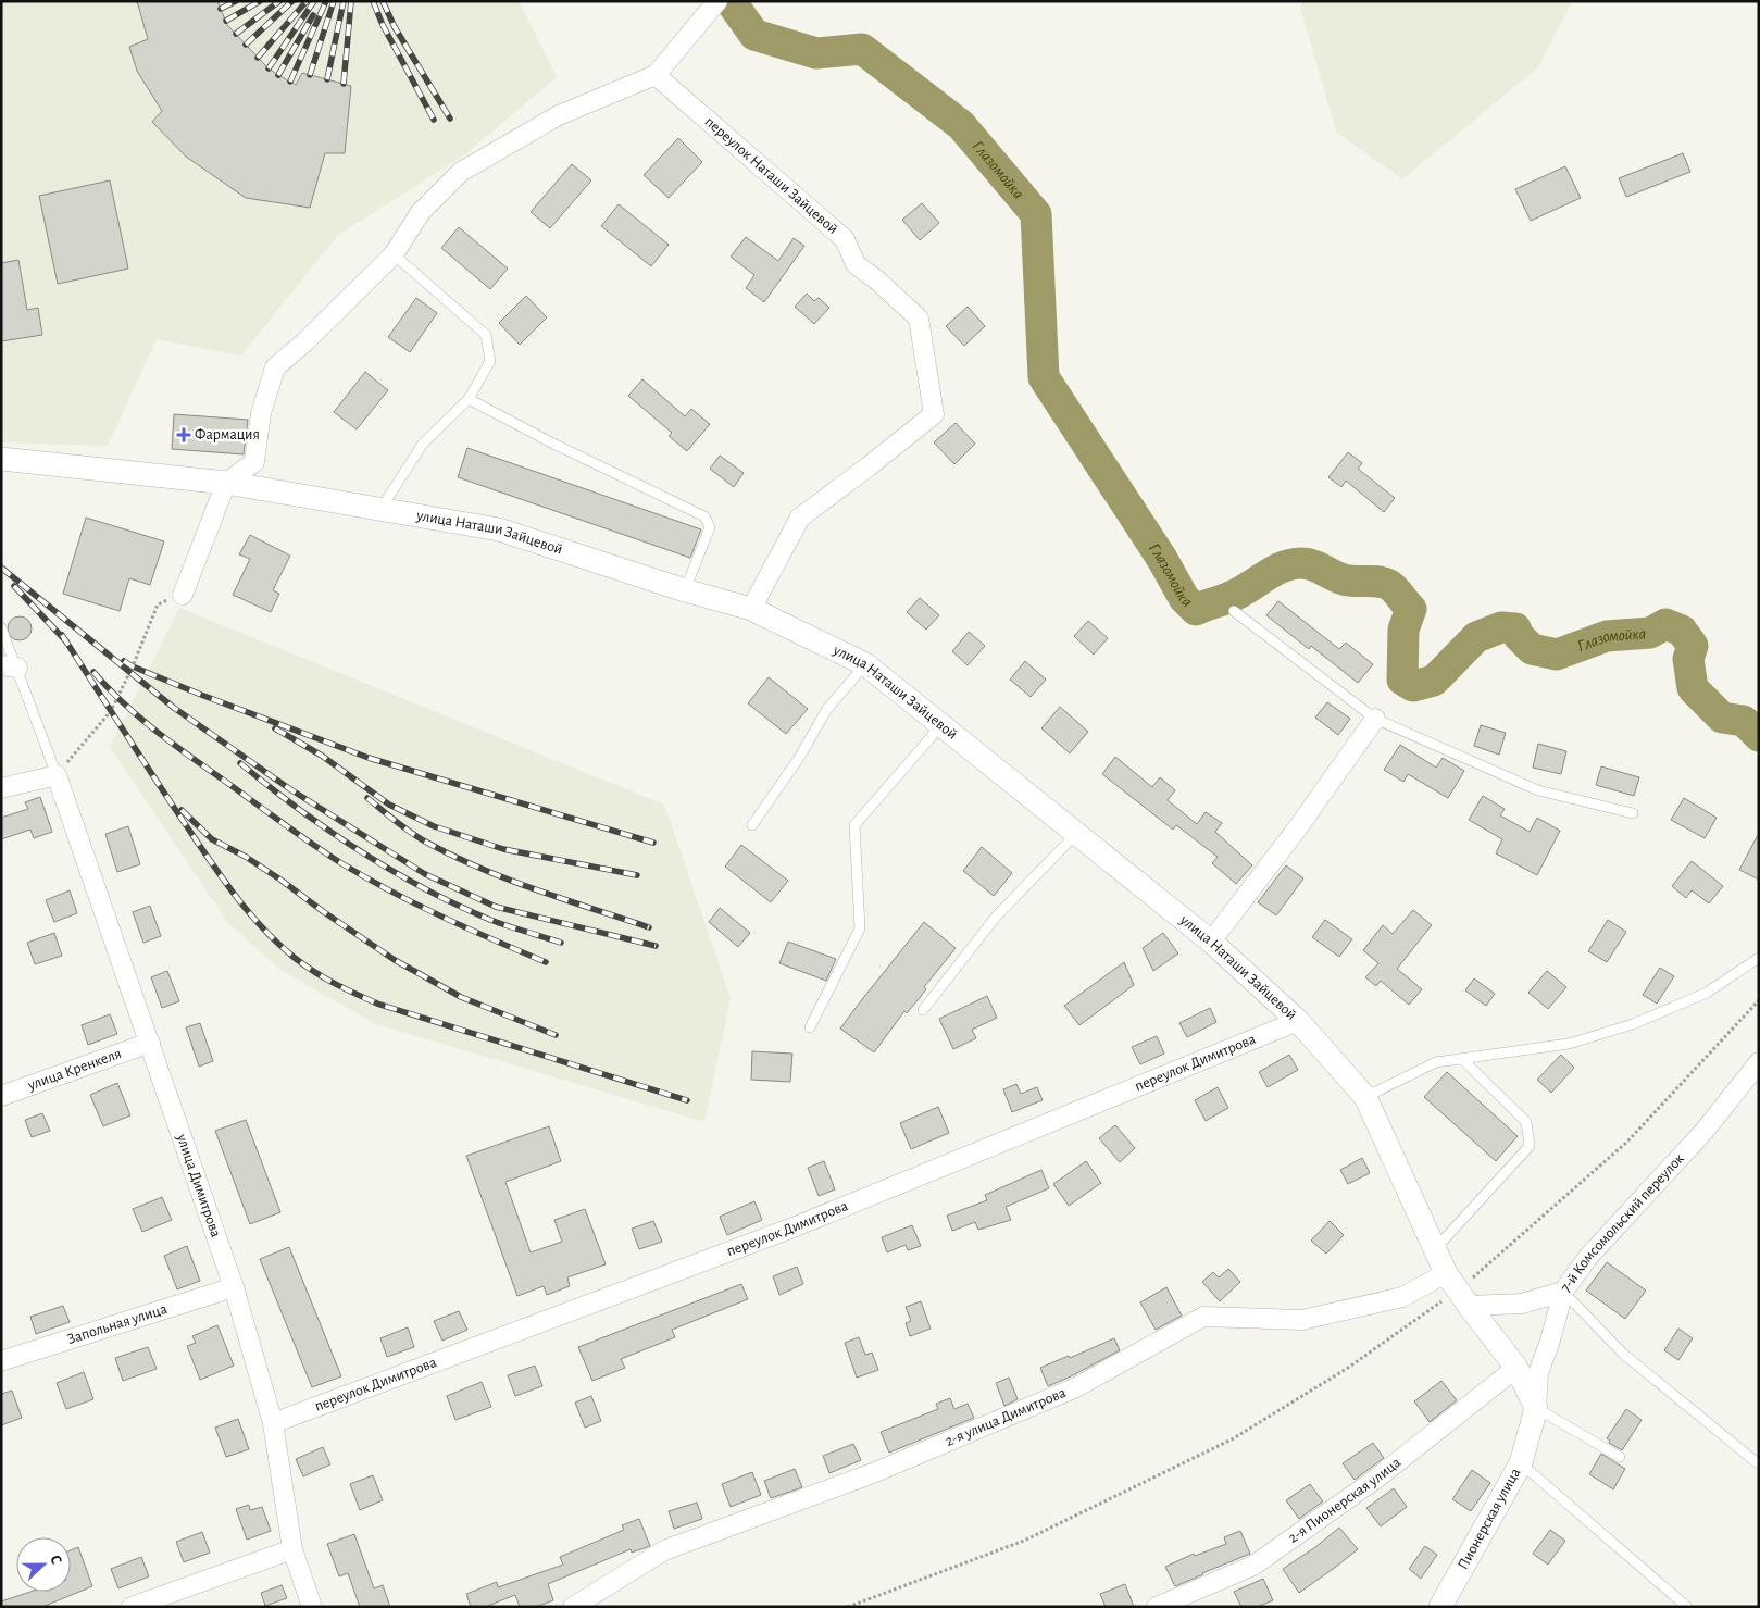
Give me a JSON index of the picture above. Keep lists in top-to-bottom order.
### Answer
{
  "streets": {
    "street": [
      "переулок Наташи Зайцевой",
      "улица Наташи Зайцевой",
      "переулок Димитрова",
      "улица Кренкеля",
      "улица Димитрова",
      "7-й Комсомольский переулок",
      "Запольная улица",
      "2-я улица Димитрова",
      "2-я Пионерская улица",
      "Пионерская улица"
    ]
  },
  "crossings": [
    ["переулок Наташи Зайцевой", "улица Наташи Зайцевой"],
    ["улица Наташи Зайцевой", "переулок Димитрова"],
    ["улица Наташи Зайцевой", "2-я улица Димитрова"],
    ["улица Наташи Зайцевой", "2-я Пионерская улица"],
    ["переулок Димитрова", "улица Димитрова"],
    ["улица Кренкеля", "улица Димитрова"],
    ["улица Димитрова", "Запольная улица"],
    ["7-й Комсомольский переулок", "Пионерская улица"]
  ],
  "water": ["Глазомойка"],
  "places": {
    "health": ["Фармация"]
  },
  "north": "right"
}
